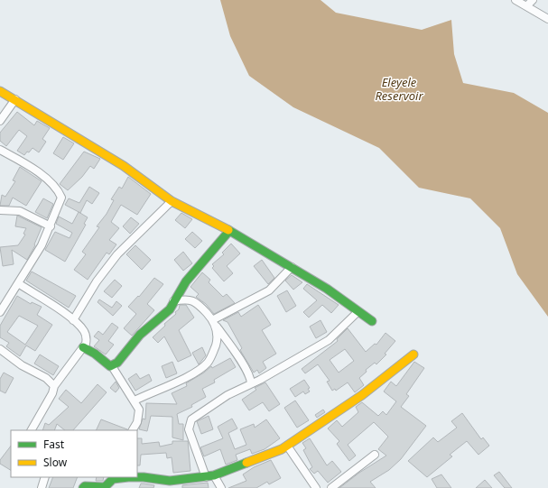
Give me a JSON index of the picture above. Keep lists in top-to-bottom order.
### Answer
{
  "water": ["Eleyele Reservoir"],
  "legend": ["Fast", "Slow"]
}
